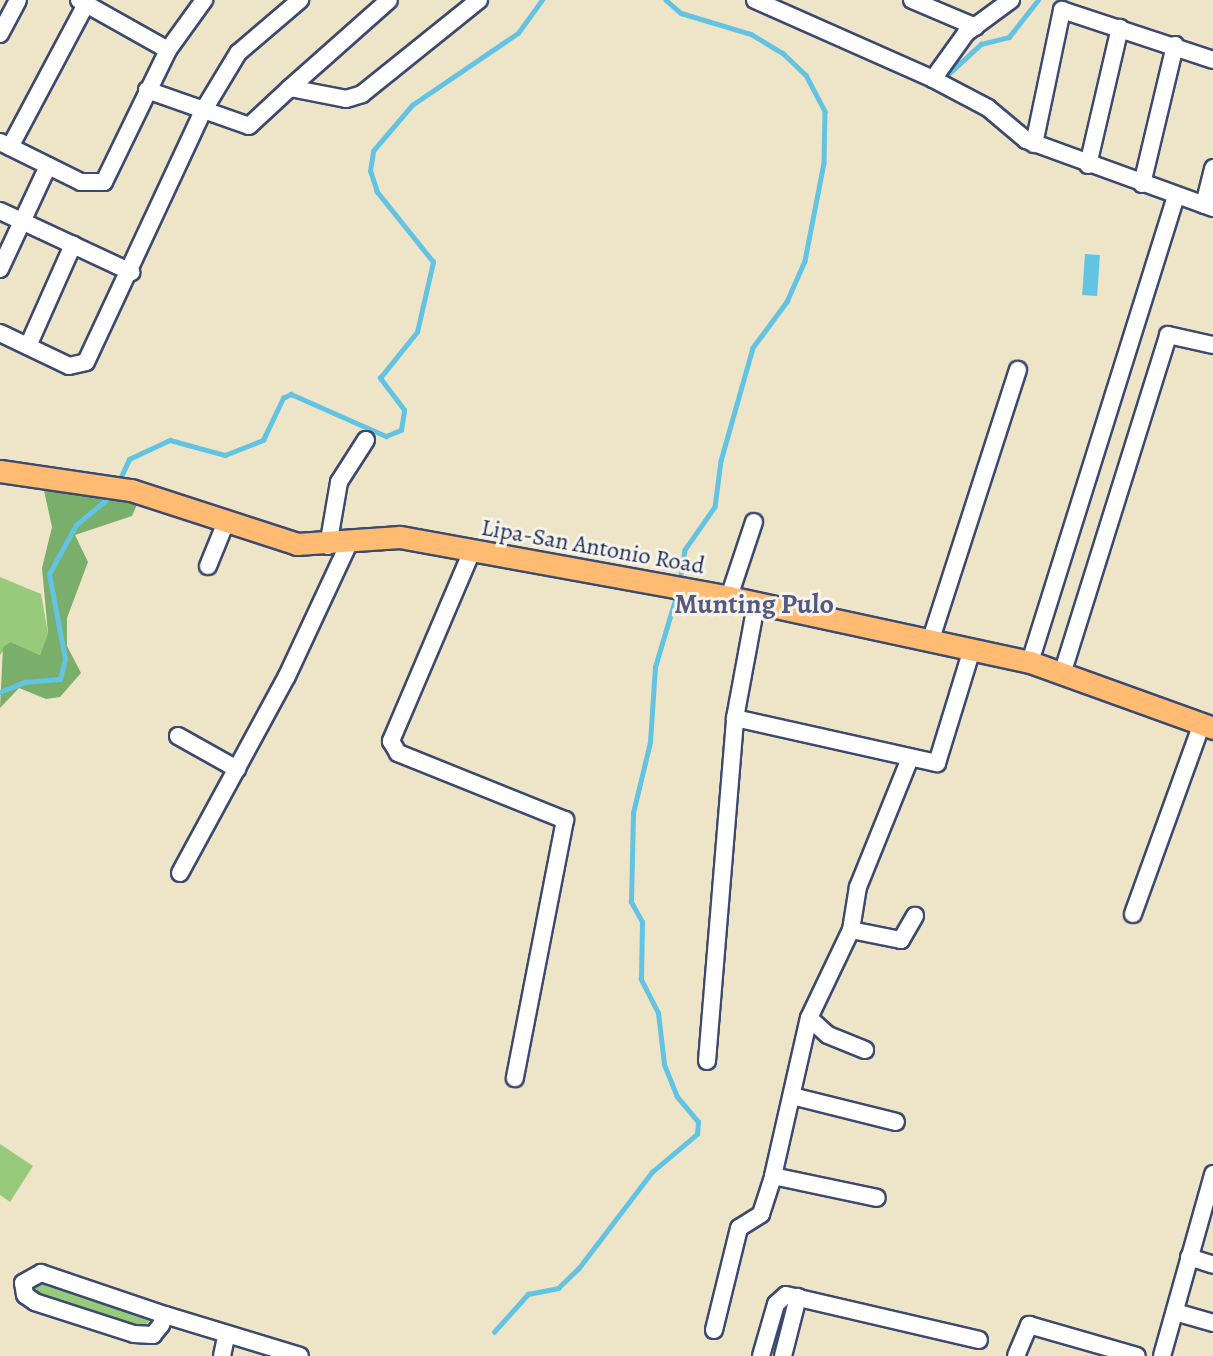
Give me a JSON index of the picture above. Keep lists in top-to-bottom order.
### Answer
{
  "streets": {
    "main road": ["Lipa-San Antonio Road"]
  },
  "districts": ["Munting Pulo"]
}
